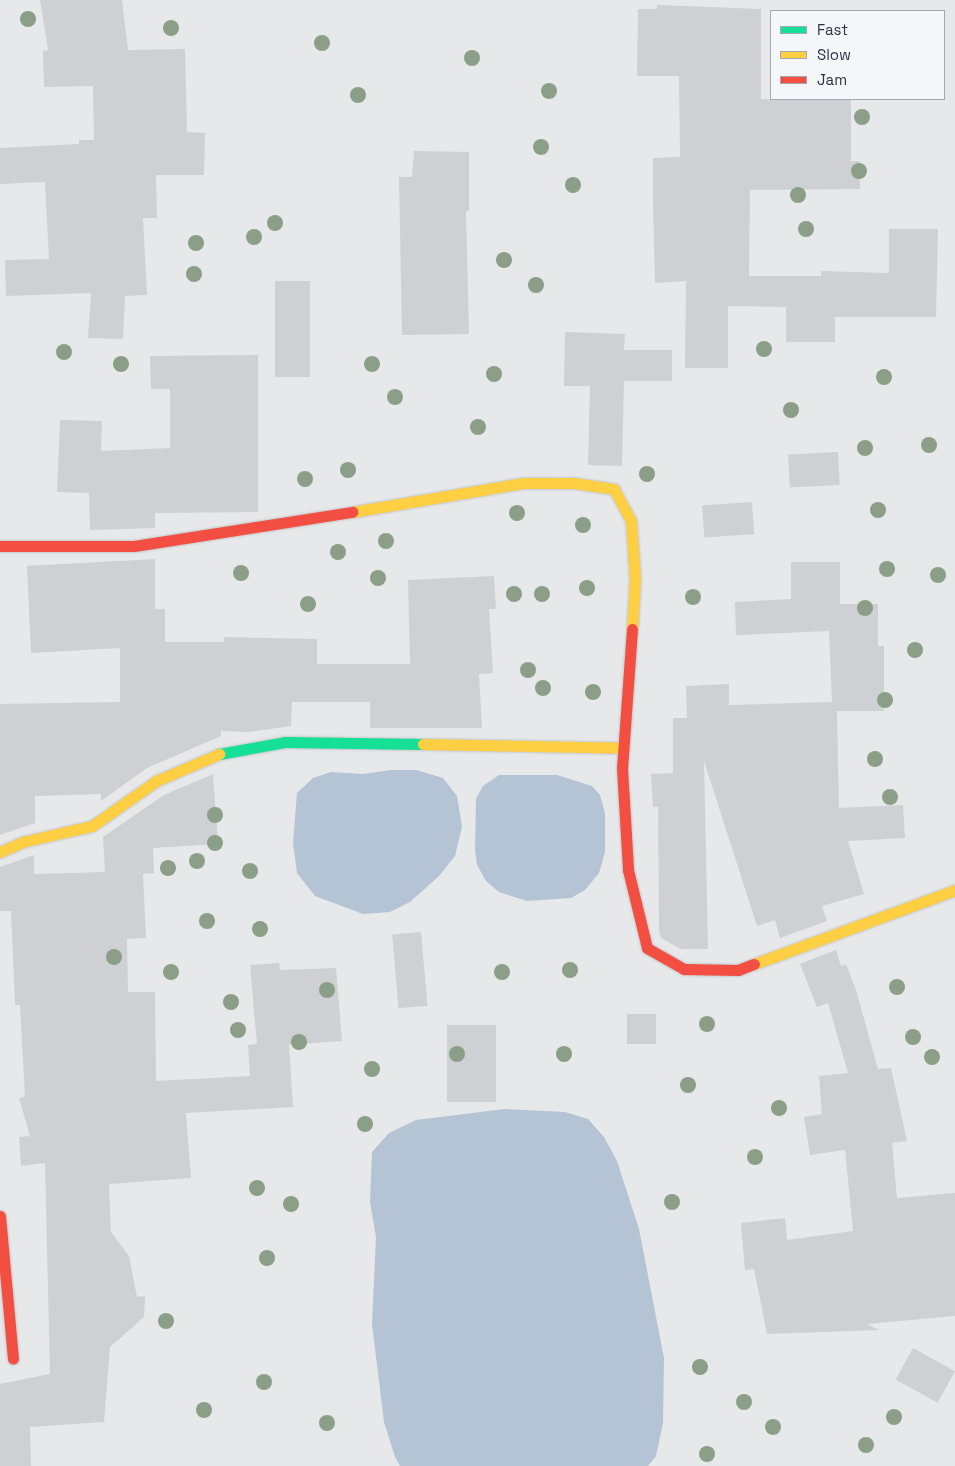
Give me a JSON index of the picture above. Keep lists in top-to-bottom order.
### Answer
{
  "legend": ["Fast", "Slow", "Jam"]
}
